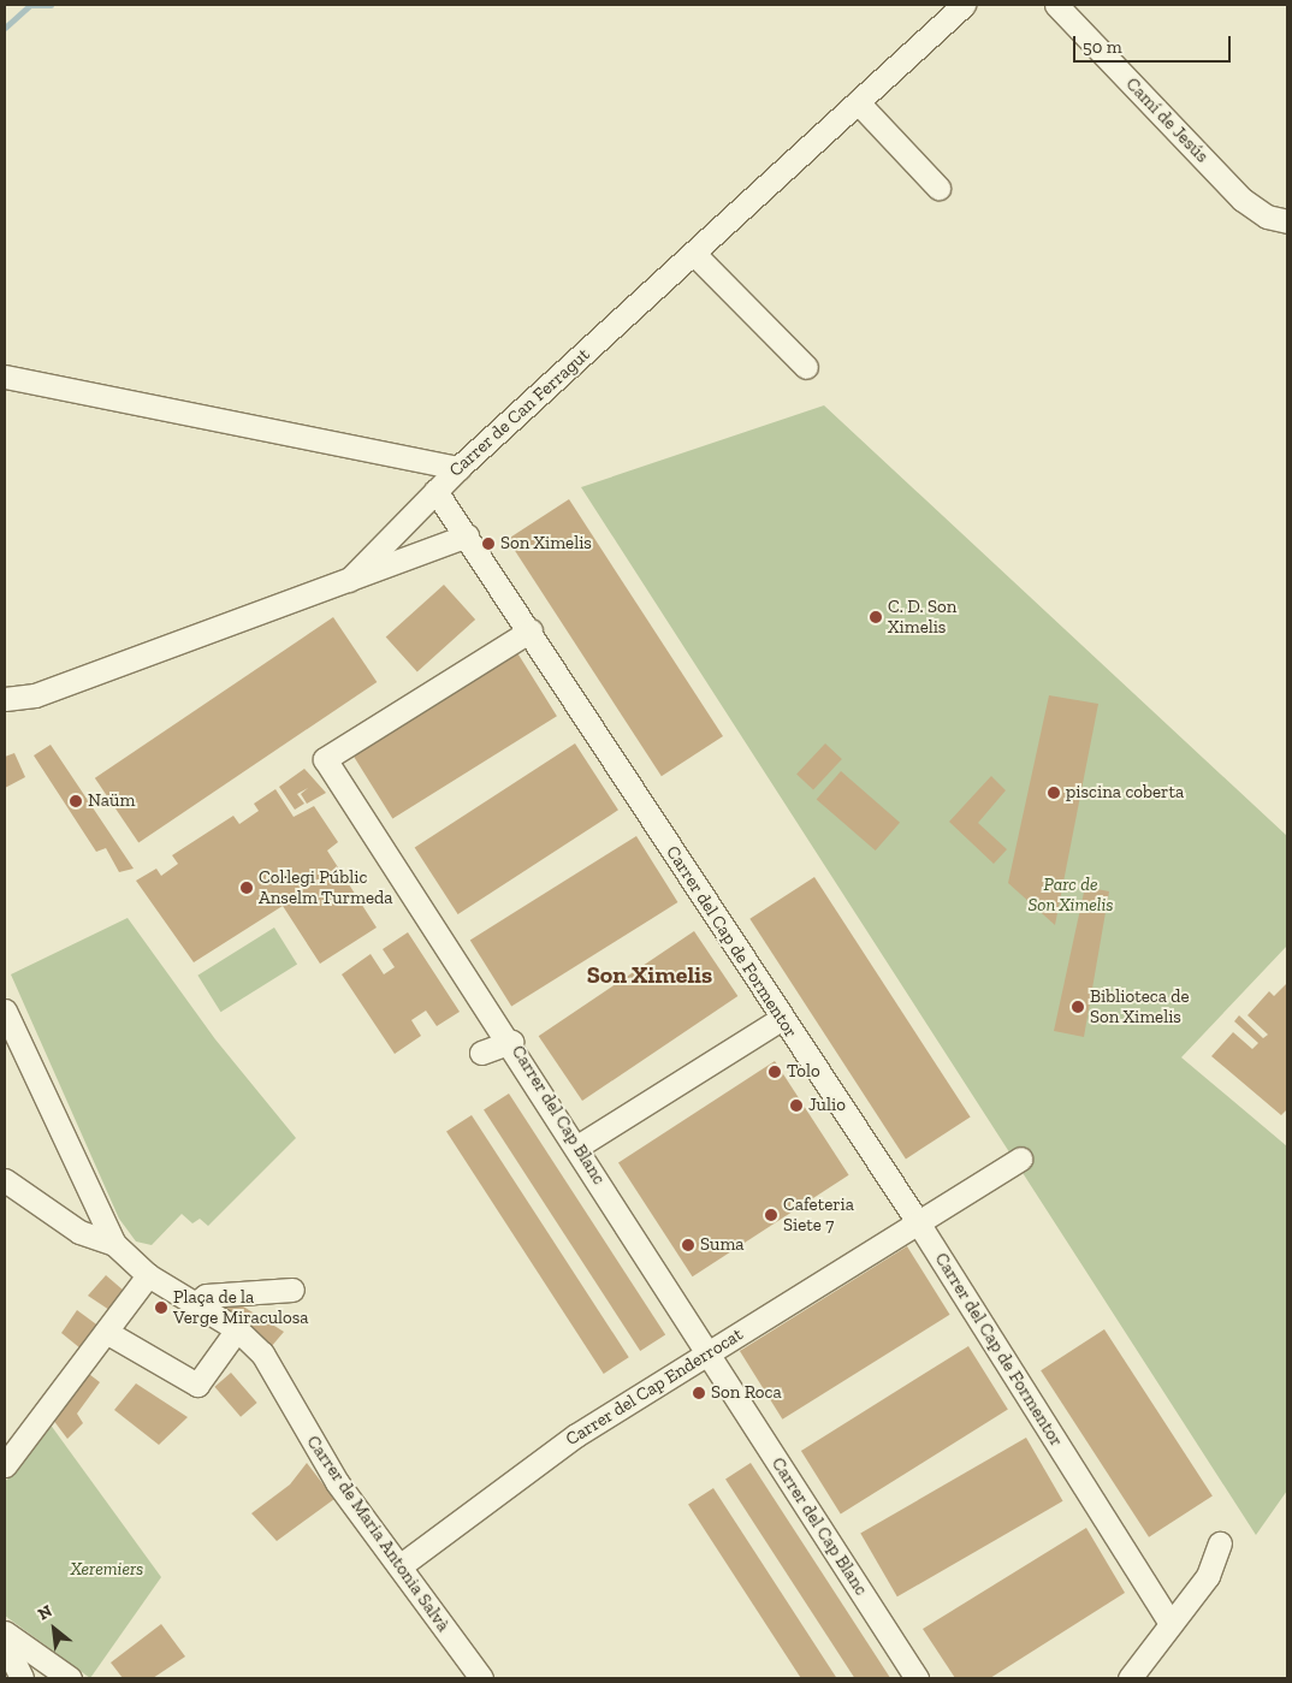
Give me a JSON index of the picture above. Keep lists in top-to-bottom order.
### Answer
{
  "streets": {
    "street": [
      "Camí de Jesús",
      "Carrer de Can Ferragut",
      "Carrer del Cap de Formentor",
      "Carrer del Cap Blanc",
      "Carrer del Cap Enderrocat",
      "Carrer de Maria Antonia Salvà"
    ]
  },
  "crossings": [
    ["Carrer del Cap de Formentor", "Carrer del Cap Blanc"],
    ["Carrer del Cap de Formentor", "Carrer del Cap Enderrocat"],
    ["Carrer del Cap Blanc", "Carrer del Cap Enderrocat"],
    ["Carrer del Cap Enderrocat", "Carrer de Maria Antonia Salvà"]
  ],
  "districts": ["Son Ximelis"],
  "parks": ["Parc de Son Ximelis", "Xeremiers"],
  "places": [
    "Son Ximelis",
    "C. D. Son Ximelis",
    "piscina coberta",
    "Naüm",
    "Col·legi Públic Anselm Turmeda",
    "Biblioteca de Son Ximelis",
    "Tolo",
    "Julio",
    "Cafeteria Siete 7",
    "Suma",
    "Plaça de la Verge Miraculosa",
    "Son Roca"
  ],
  "scale_bar": "50 m",
  "north": "top left"
}
